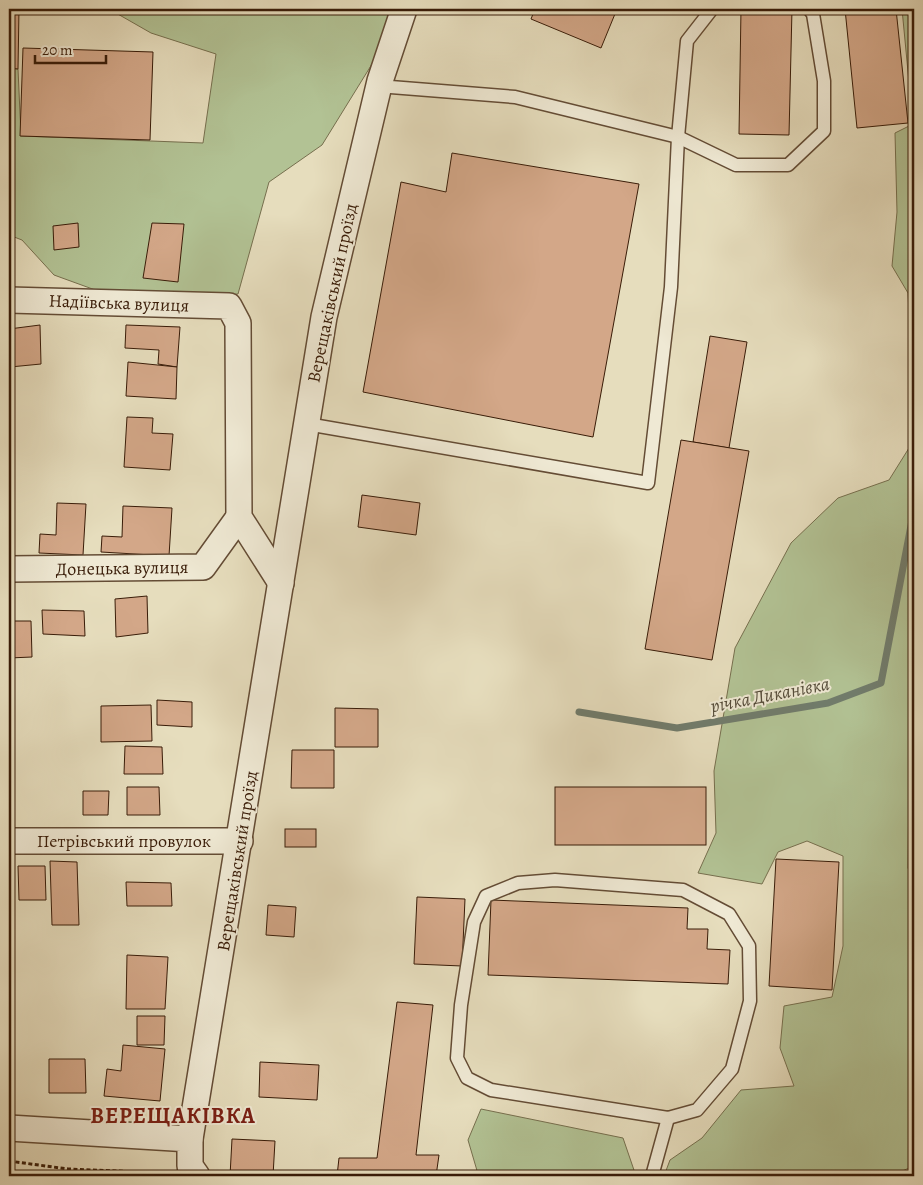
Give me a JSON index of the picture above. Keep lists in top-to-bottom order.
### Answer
{
  "streets": {
    "street": [
      "Верещаківський проїзд",
      "Надіївська вулиця",
      "Донецька вулиця",
      "Петрівський провулок"
    ]
  },
  "crossings": [
    ["Верещаківський проїзд", "Петрівський провулок"],
    ["Надіївська вулиця", "Донецька вулиця"]
  ],
  "districts": ["ВЕРЕЩАКІВКА"],
  "water": ["річка Диканівка"],
  "scale_bar": "20 m"
}
